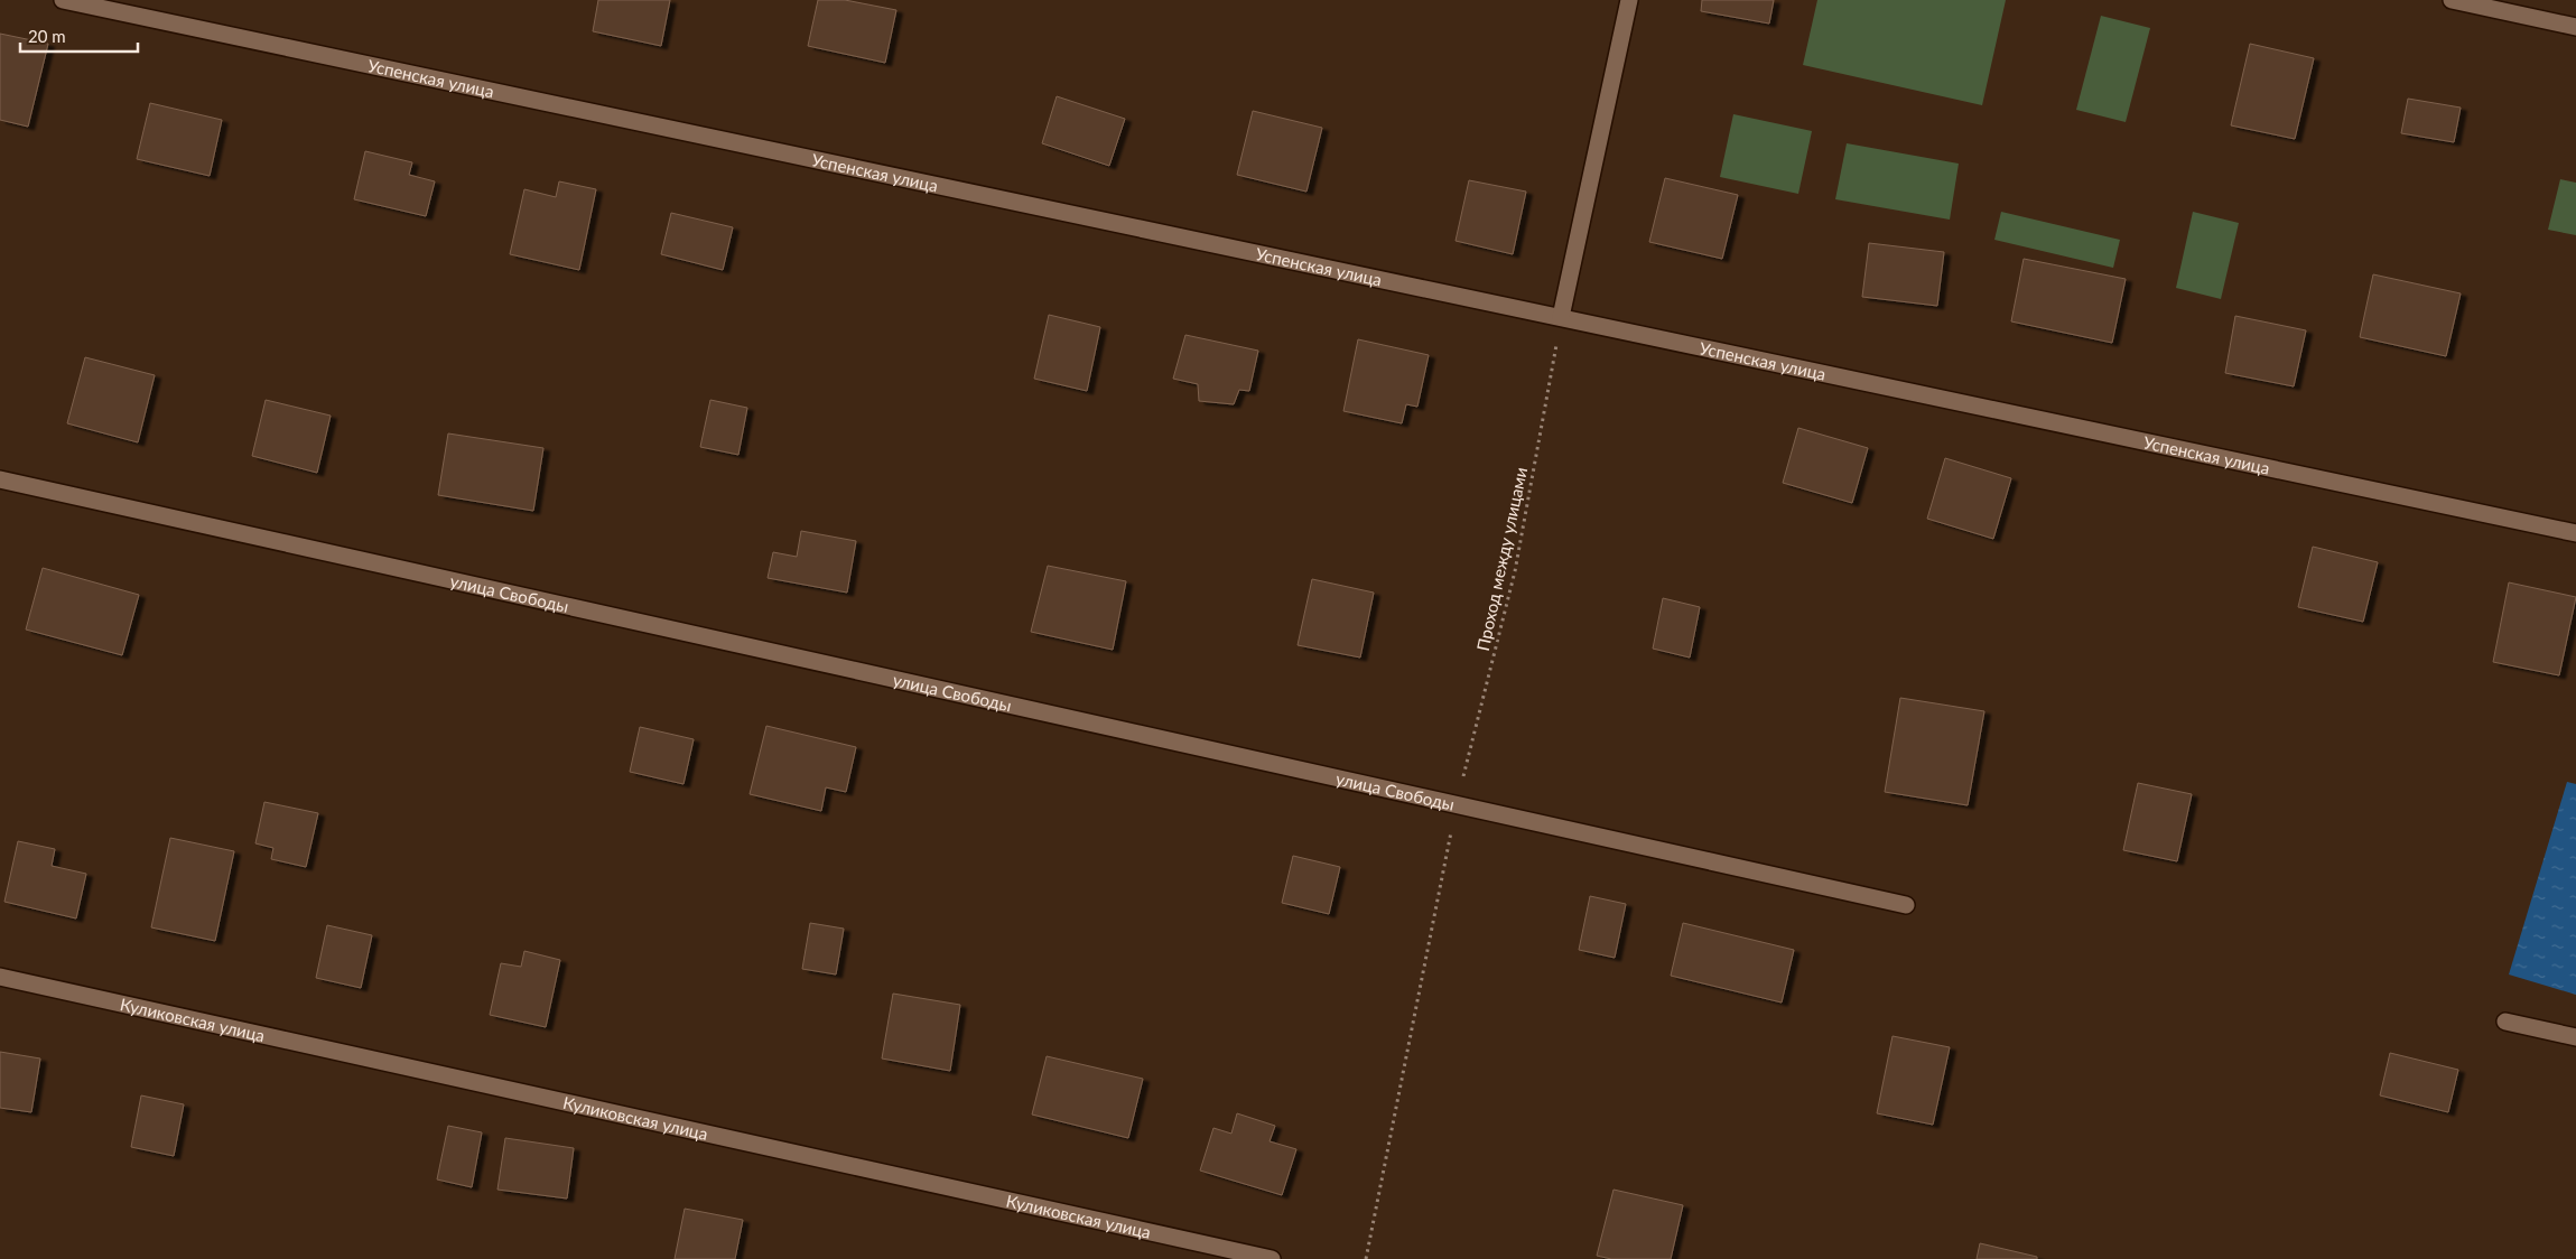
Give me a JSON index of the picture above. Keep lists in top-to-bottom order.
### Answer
{
  "streets": {
    "street": ["Успенская улица", "улица Свободы", "Куликовская улица"],
    "path": ["Проход между улицами"]
  },
  "crossings": [
    ["Успенская улица", "Проход между улицами"],
    ["Проход между улицами", "улица Свободы"]
  ],
  "scale_bar": "20 m"
}
